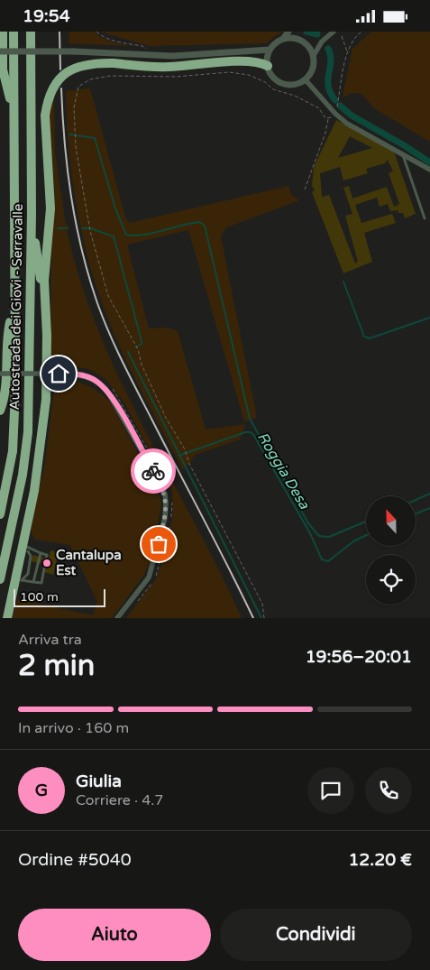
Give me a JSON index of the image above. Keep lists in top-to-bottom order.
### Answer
{
  "streets": {
    "highway": ["Autostrada dei Giovi - Serravalle"]
  },
  "water": ["Roggia Desa"],
  "places": ["Cantalupa Est"],
  "scale_bar": "100 m",
  "north": "top",
  "page": {
    "status": "19:54",
    "scale": "100 m",
    "heading": ["2 min", "Arriva tra", "19:56–20:01"],
    "panel": [
      "Giulia",
      "Corriere · 4.7",
      "Ordine #5040",
      "12.20 €"
    ],
    "bar": "In arrivo · 160 m",
    "round": "G",
    "buttons": ["Aiuto", "Condividi"]
  }
}
